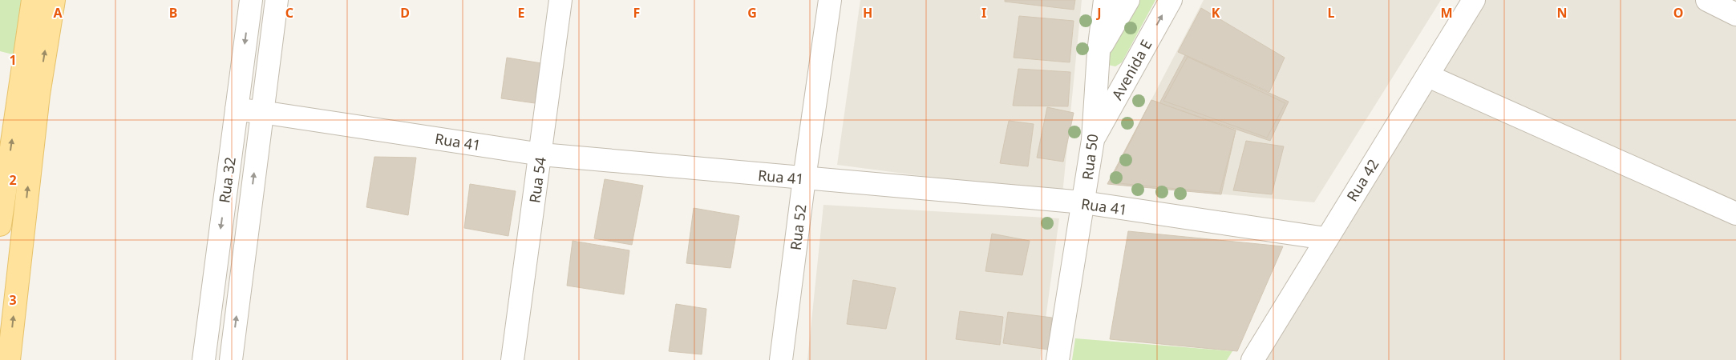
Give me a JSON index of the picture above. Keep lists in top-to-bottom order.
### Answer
{
  "streets": {
    "street": [
      "Avenida E",
      "Rua 41",
      "Rua 50",
      "Rua 32",
      "Rua 54",
      "Rua 42",
      "Rua 52"
    ]
  },
  "crossings": [
    ["Avenida E", "Rua 50"],
    ["Rua 41", "Rua 50"],
    ["Rua 41", "Rua 32"],
    ["Rua 41", "Rua 54"],
    ["Rua 41", "Rua 42"],
    ["Rua 41", "Rua 52"]
  ],
  "grid": {
    "columns": [
      "A",
      "B",
      "C",
      "D",
      "E",
      "F",
      "G",
      "H",
      "I",
      "J",
      "K",
      "L",
      "M",
      "N",
      "O"
    ],
    "rows": ["1", "2", "3"]
  }
}
